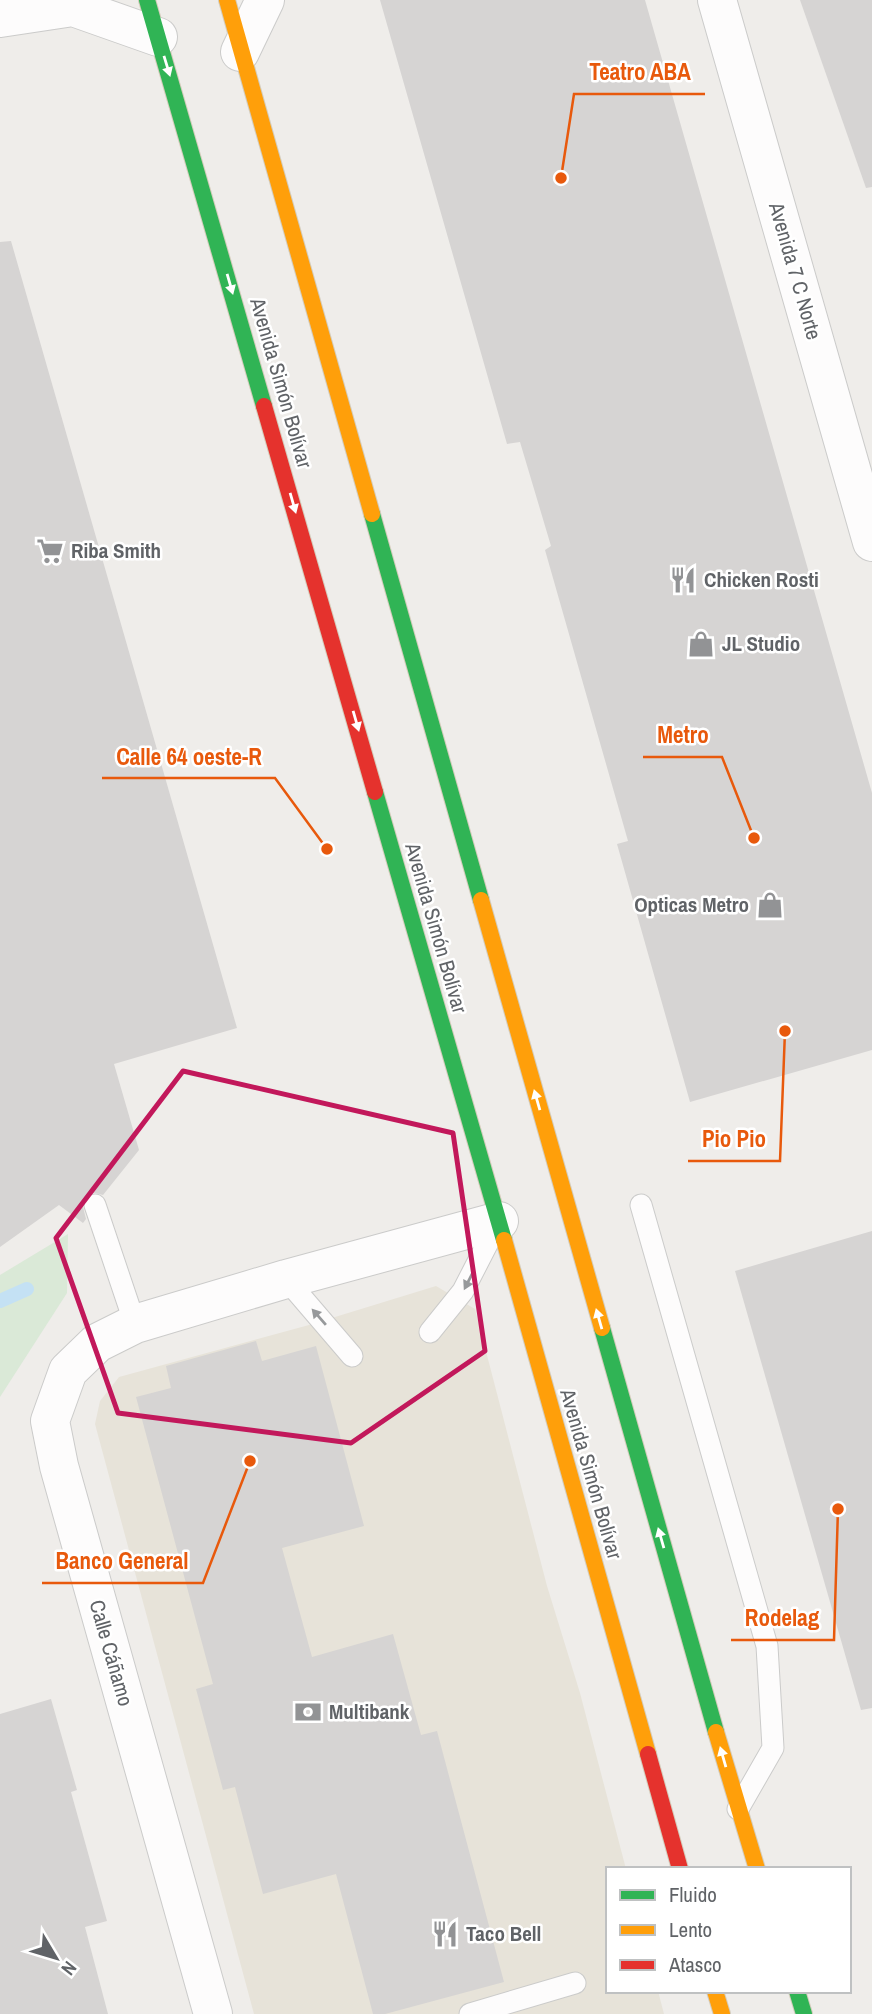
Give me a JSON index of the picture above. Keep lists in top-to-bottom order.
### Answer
{
  "streets": {
    "main road": ["Avenida Simón Bolívar"],
    "street": ["Avenida 7 C Norte", "Calle Cáñamo"]
  },
  "crossings": [
    ["Avenida Simón Bolívar", "Calle Cáñamo"]
  ],
  "places": {
    "other": [
      "Teatro ABA",
      "Metro",
      "Calle 64 oeste-R",
      "Pio Pio",
      "Banco General",
      "Rodelag"
    ],
    "supermarket": ["Riba Smith"],
    "restaurant": ["Chicken Rosti", "Taco Bell"],
    "shop": ["JL Studio", "Opticas Metro"],
    "bank": ["Multibank"]
  },
  "legend": ["Fluido", "Lento", "Atasco"],
  "north": "bottom right"
}
